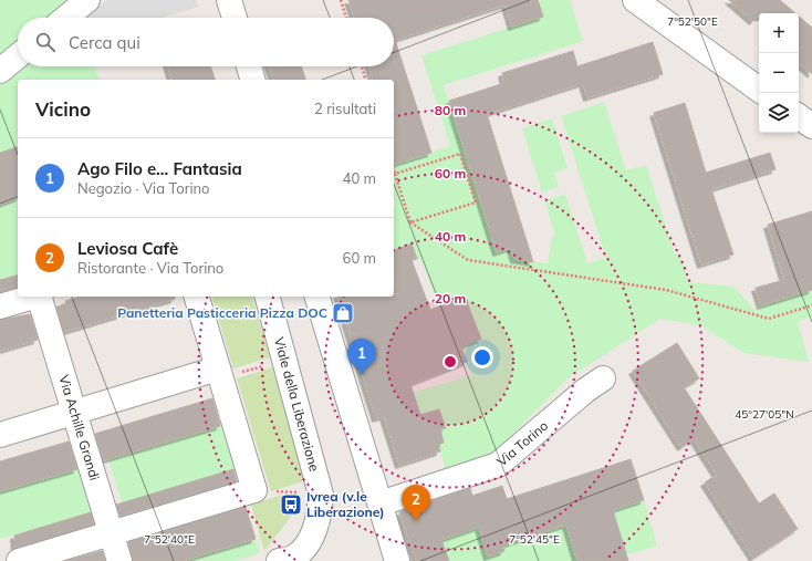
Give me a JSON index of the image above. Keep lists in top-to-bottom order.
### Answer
{
  "streets": {
    "street": ["Viale della Liberazione", "Via Achille Grandi", "Via Torino"]
  },
  "places": {
    "shop": ["Panetteria Pasticceria Pizza DOC"],
    "bus stop": ["Ivrea (v.le Liberazione)"]
  },
  "page": {
    "map_buttons": ["+", "−"],
    "search": "Cerca qui",
    "heading": ["Vicino", "2 risultati"],
    "list": [
      {
        "mark": "1",
        "name": "Ago Filo e... Fantasia",
        "note": "Negozio · Via Torino",
        "value": "40 m"
      },
      {
        "mark": "2",
        "name": "Leviosa Cafè",
        "note": "Ristorante · Via Torino",
        "value": "60 m"
      }
    ],
    "pins": ["1", "2"]
  },
  "coordinates": [
    "7°52'50\"E",
    "45°27'05\"N",
    "7°52'40\"E",
    "7°52'45\"E"
  ],
  "rings": [
    "80 m",
    "60 m",
    "40 m",
    "20 m"
  ]
}
